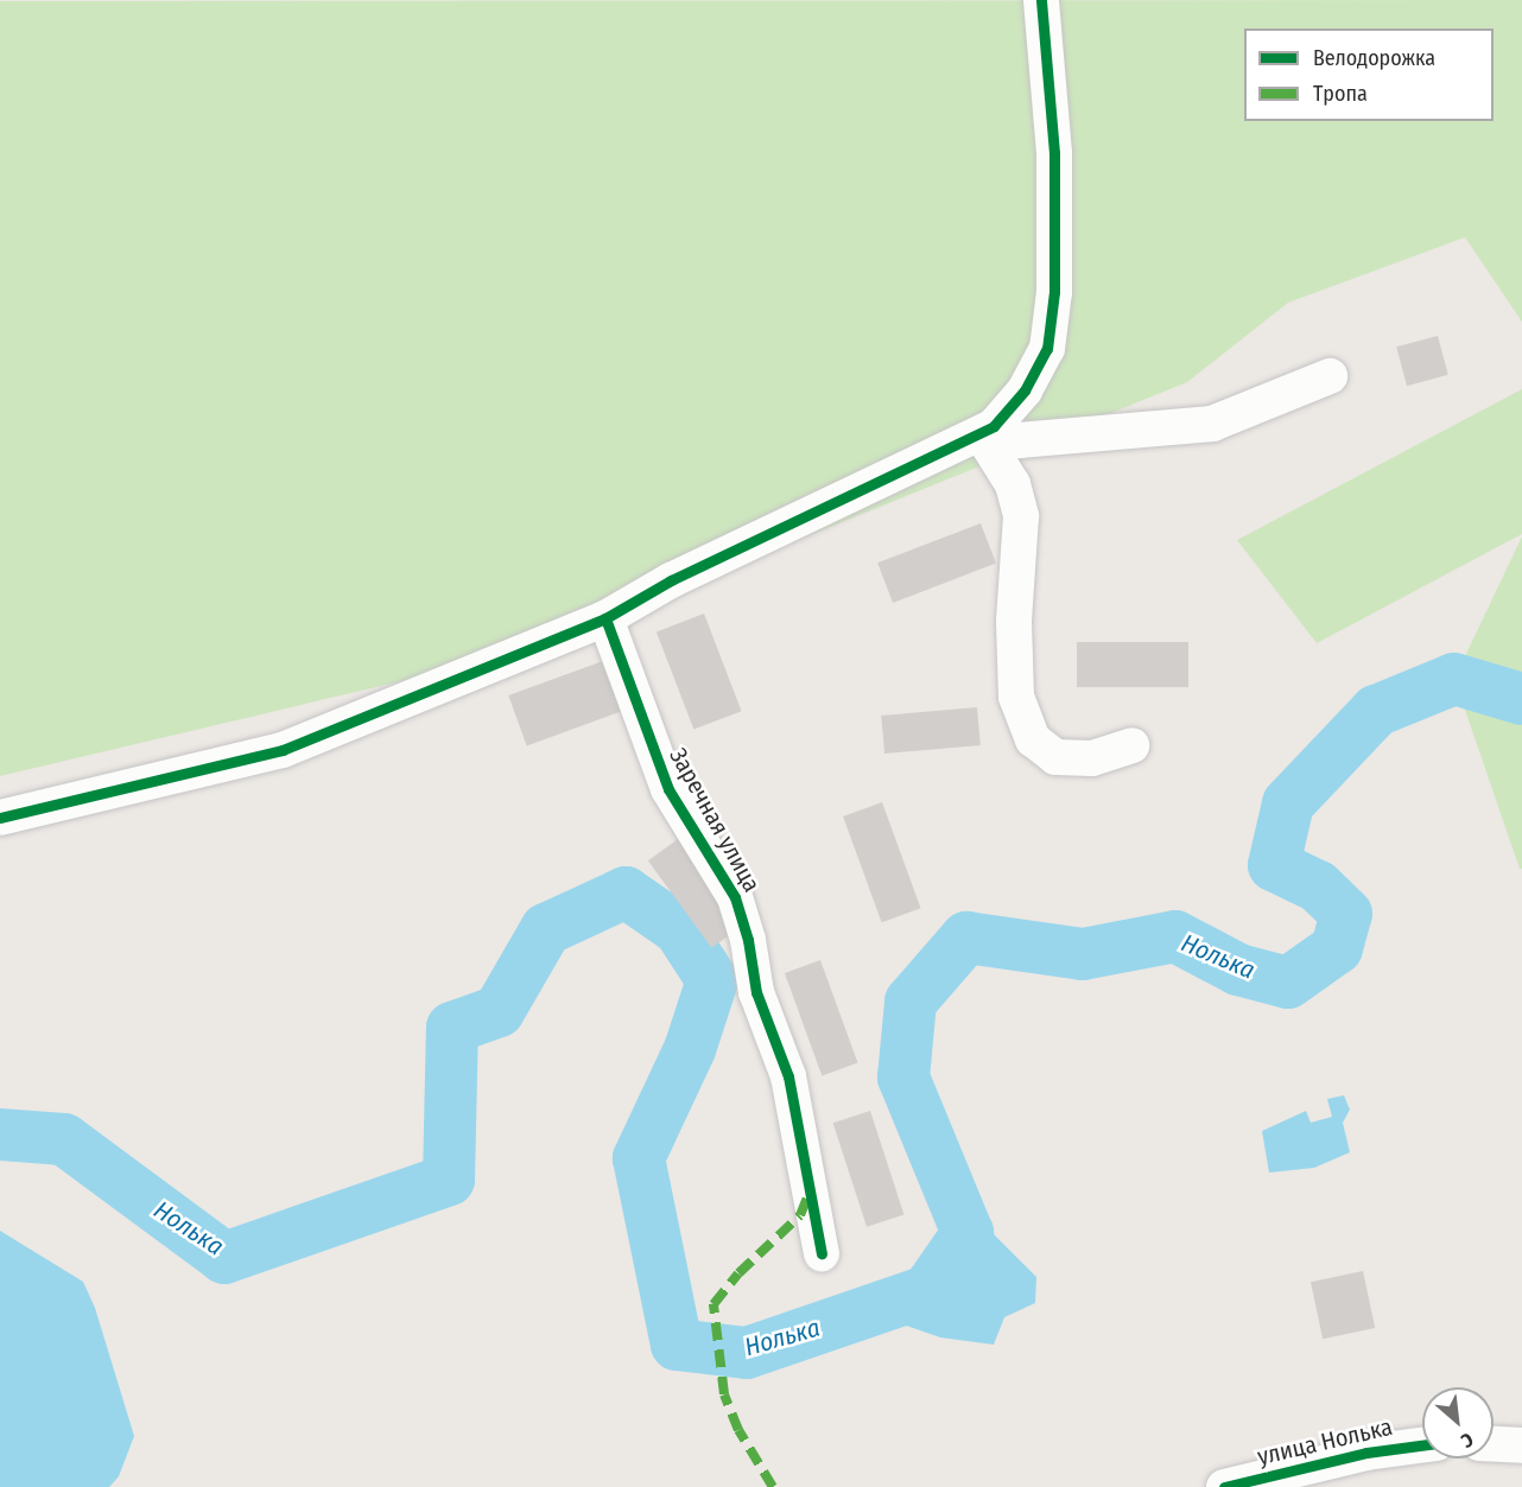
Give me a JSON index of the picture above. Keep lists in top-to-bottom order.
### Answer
{
  "streets": {
    "street": ["Заречная улица", "улица Нолька"]
  },
  "water": ["Нолька"],
  "legend": ["Велодорожка", "Тропа"],
  "north": "bottom right"
}
